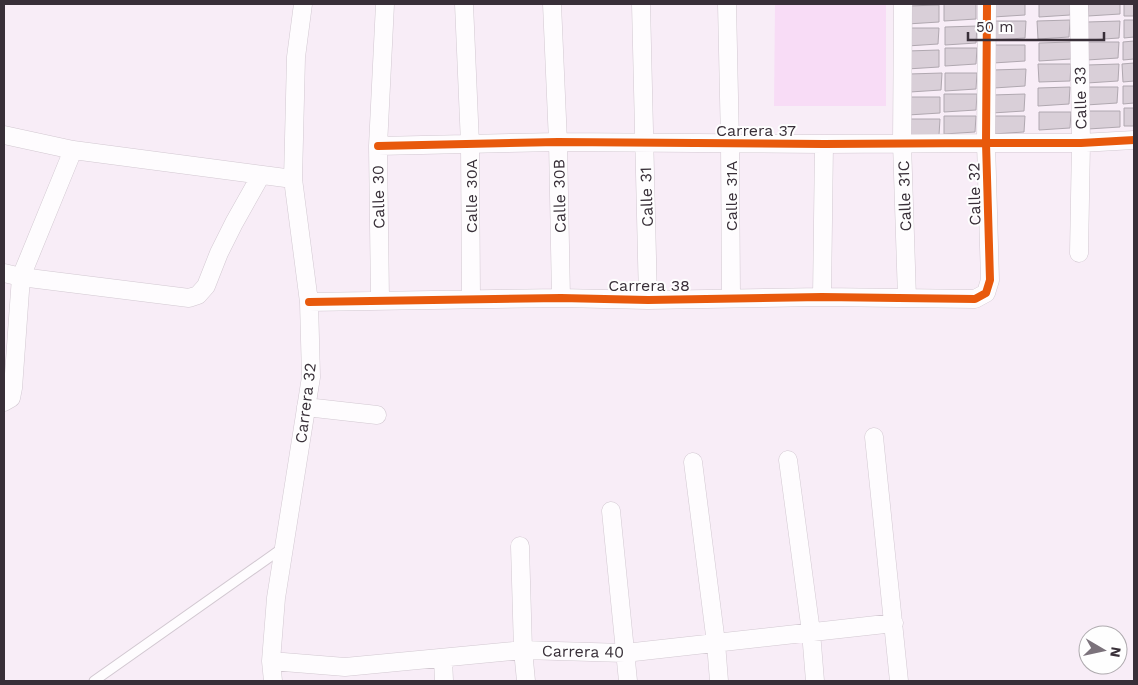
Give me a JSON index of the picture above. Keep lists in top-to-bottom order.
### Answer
{
  "streets": {
    "street": [
      "Calle 33",
      "Carrera 37",
      "Calle 32",
      "Calle 30A",
      "Calle 30B",
      "Calle 31A",
      "Calle 31C",
      "Calle 30",
      "Calle 31",
      "Carrera 38",
      "Carrera 32",
      "Carrera 40"
    ]
  },
  "crossings": [
    ["Calle 33", "Carrera 37"],
    ["Carrera 37", "Calle 32"],
    ["Carrera 37", "Calle 30A"],
    ["Carrera 37", "Calle 30B"],
    ["Carrera 37", "Calle 31A"],
    ["Carrera 37", "Calle 31C"],
    ["Carrera 37", "Calle 30"],
    ["Carrera 37", "Calle 31"],
    ["Calle 32", "Carrera 38"],
    ["Calle 30A", "Carrera 38"],
    ["Calle 30B", "Carrera 38"],
    ["Calle 31A", "Carrera 38"],
    ["Calle 31C", "Carrera 38"],
    ["Calle 30", "Carrera 38"],
    ["Calle 31", "Carrera 38"],
    ["Carrera 38", "Carrera 32"],
    ["Carrera 32", "Carrera 40"]
  ],
  "scale_bar": "50 m",
  "north": "right"
}
